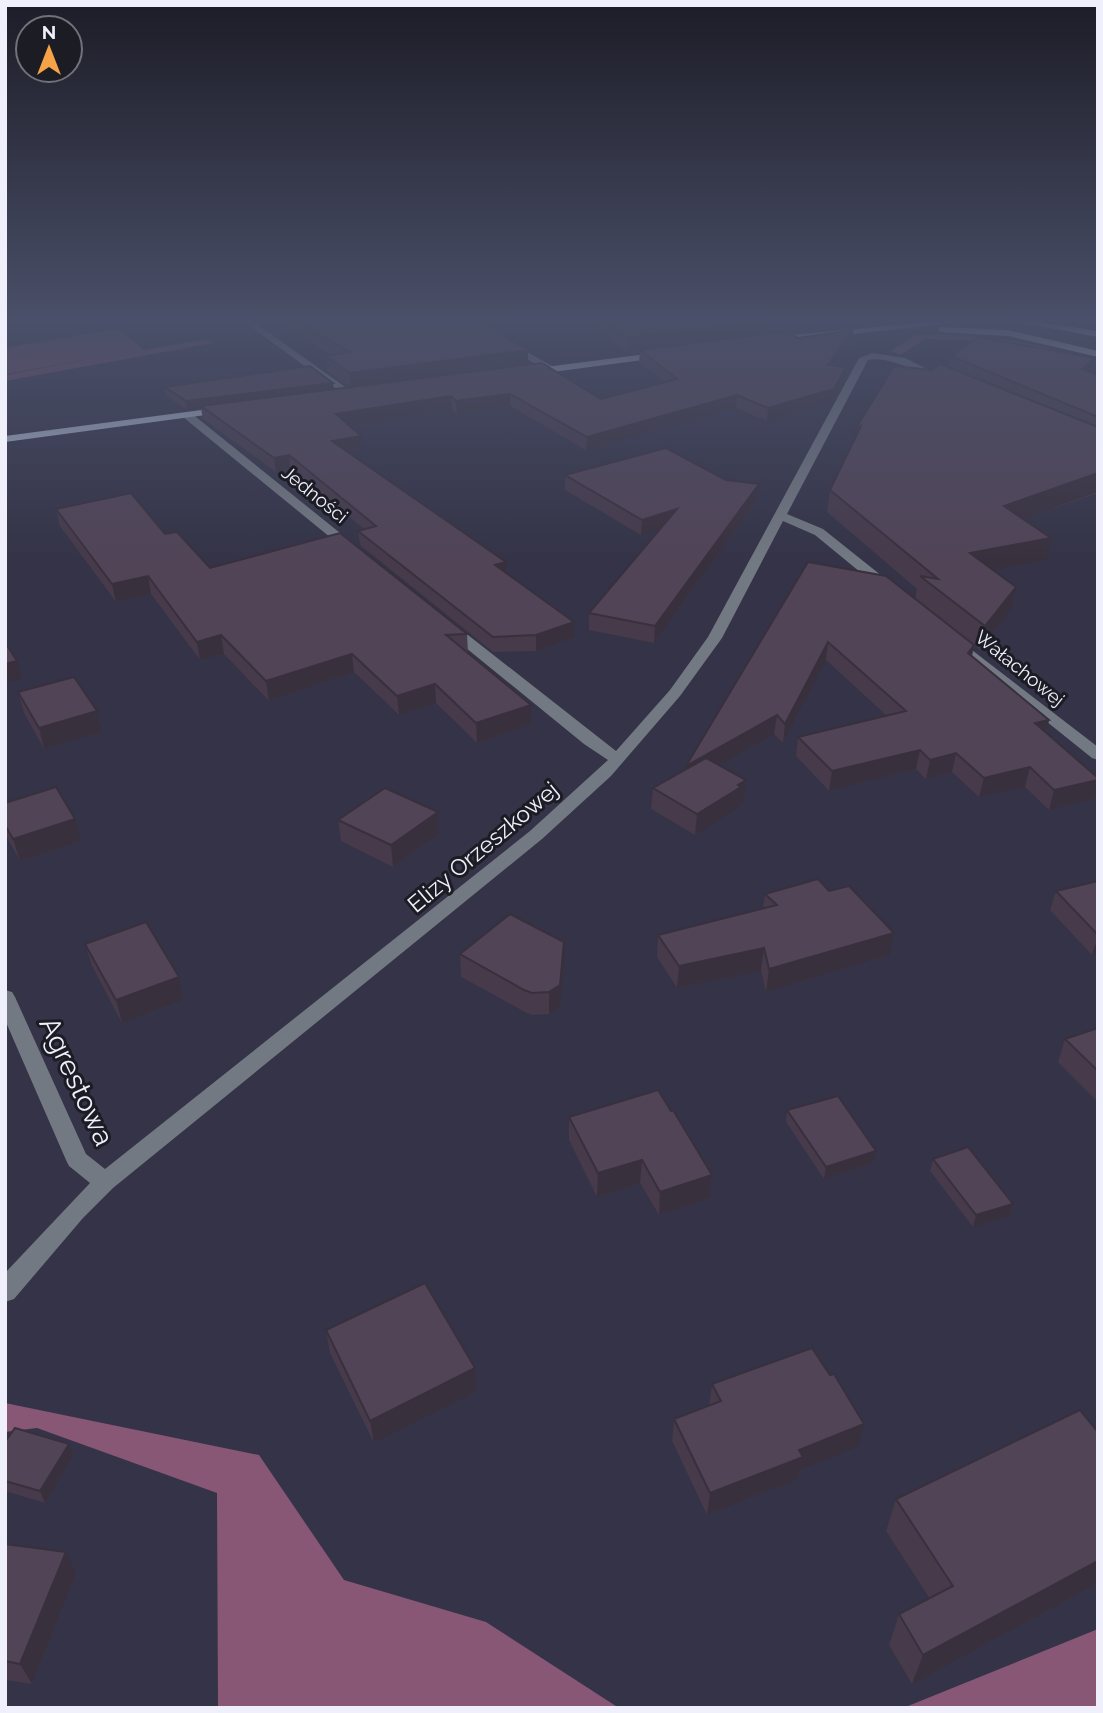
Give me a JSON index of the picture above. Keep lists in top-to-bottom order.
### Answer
{
  "streets": {
    "street": [
      "Jedności",
      "Wałachowej",
      "Elizy Orzeszkowej",
      "Agrestowa"
    ]
  },
  "crossings": [
    ["Elizy Orzeszkowej", "Agrestowa"]
  ],
  "north": "top"
}
